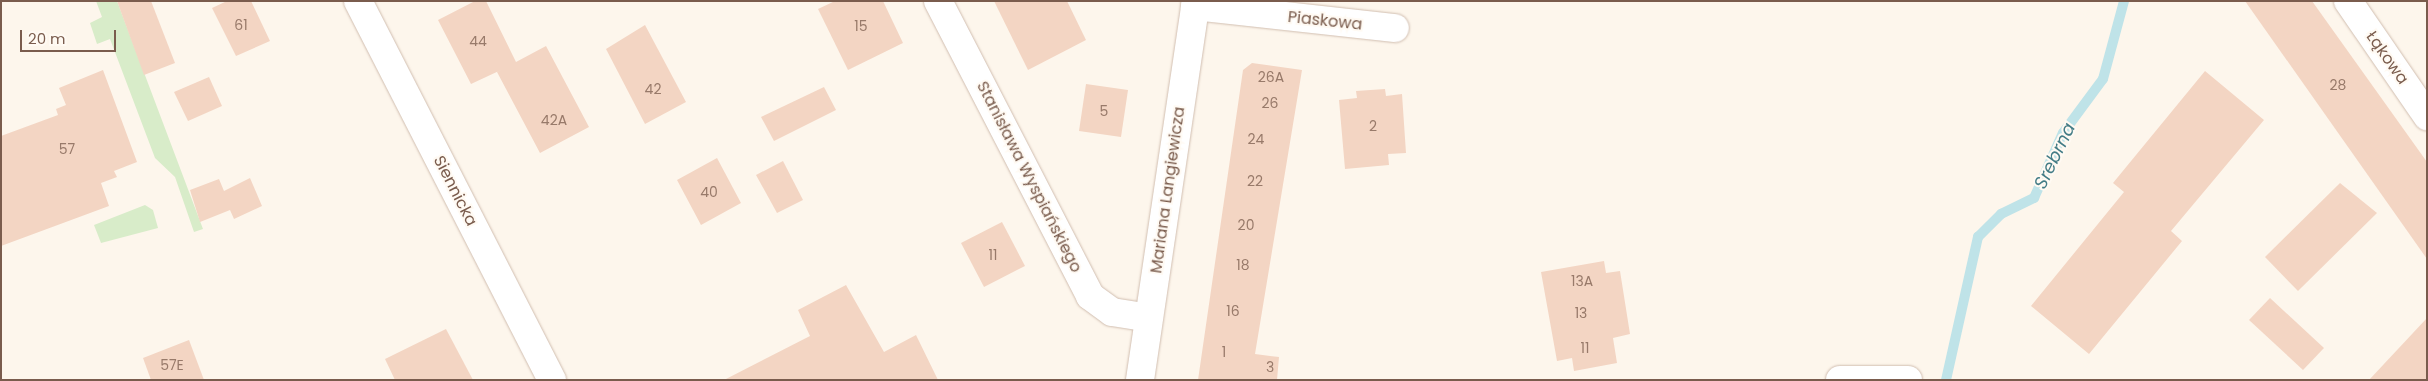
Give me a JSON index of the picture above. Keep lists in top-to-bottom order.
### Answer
{
  "streets": {
    "street": [
      "Piaskowa",
      "Łąkowa",
      "Stanisława Wyspiańskiego",
      "Mariana Langiewicza",
      "Siennicka"
    ]
  },
  "crossings": [
    ["Piaskowa", "Mariana Langiewicza"],
    ["Stanisława Wyspiańskiego", "Mariana Langiewicza"]
  ],
  "water": ["Srebrna"],
  "house_numbers": [
    "61",
    "15",
    "44",
    "26A",
    "28",
    "42",
    "26",
    "5",
    "42A",
    "2",
    "24",
    "57",
    "22",
    "40",
    "20",
    "11",
    "18",
    "13A",
    "16",
    "13",
    "11",
    "1",
    "57E",
    "3"
  ],
  "scale_bar": "20 m"
}
